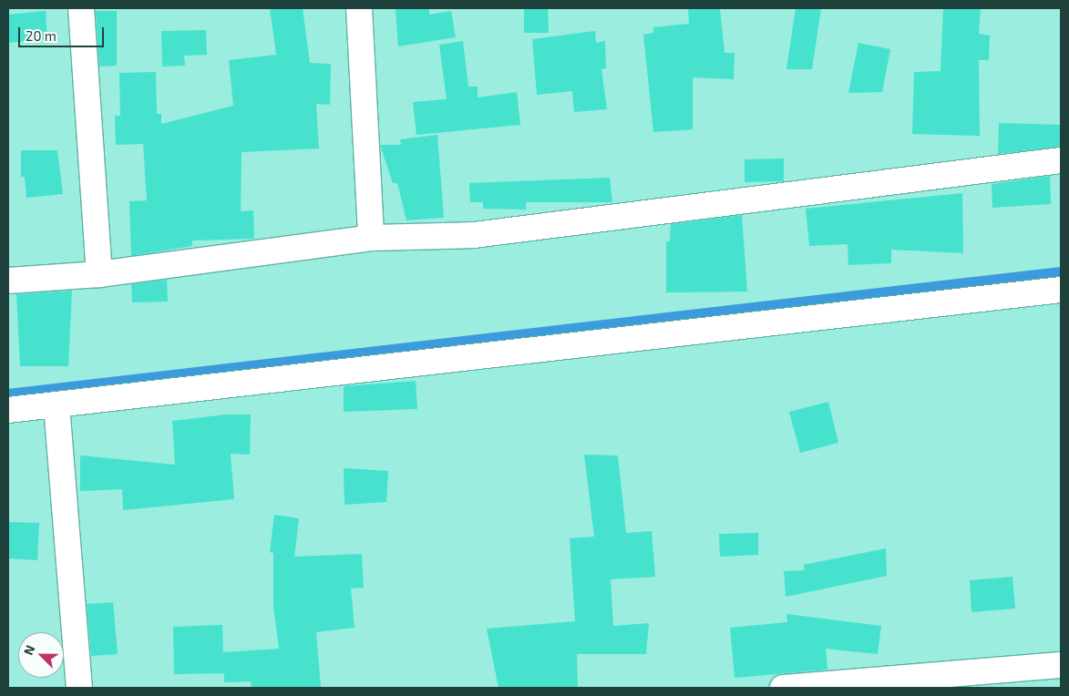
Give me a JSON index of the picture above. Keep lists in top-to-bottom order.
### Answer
{
  "scale_bar": "20 m",
  "north": "top left"
}
